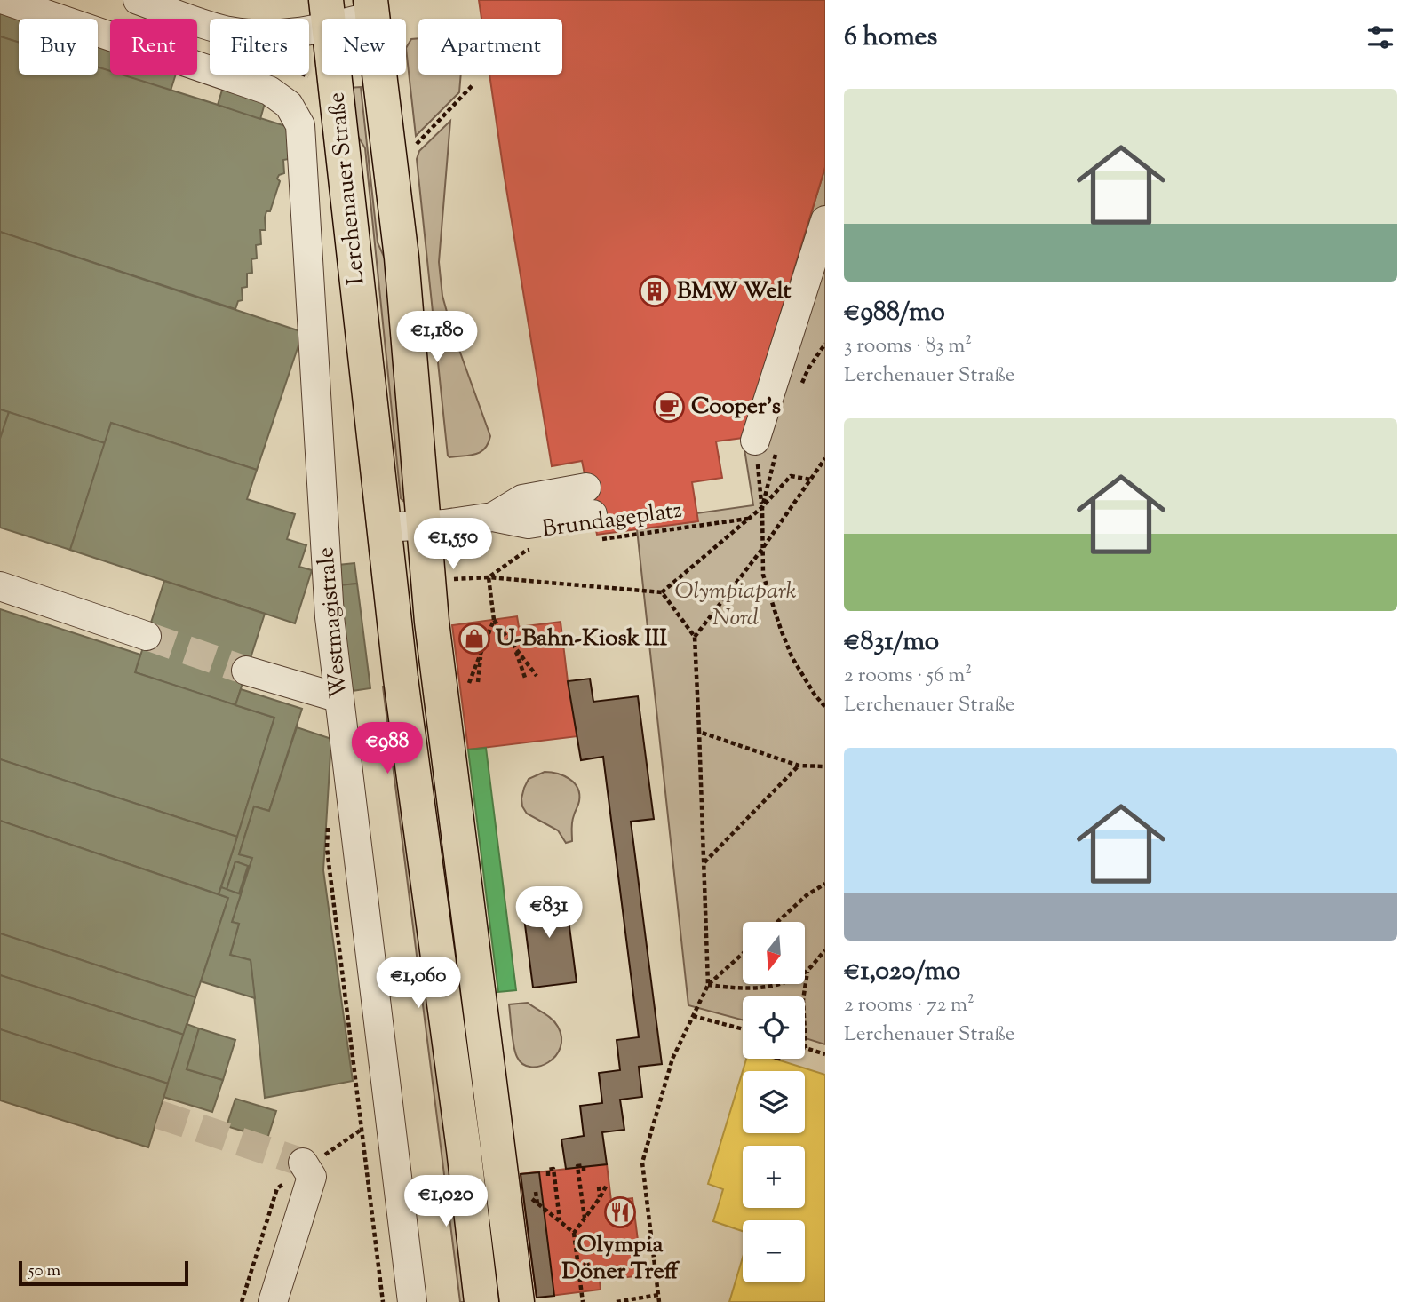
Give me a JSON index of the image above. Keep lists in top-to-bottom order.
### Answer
{
  "streets": {
    "main road": ["Lerchenauer Straße"],
    "street": ["Westmagistrale"],
    "path": ["Brundageplatz"]
  },
  "parks": ["Olympiapark Nord"],
  "places": {
    "building": ["BMW Welt"],
    "cafe": ["Cooper's"],
    "shop": ["U-Bahn-Kiosk III"],
    "restaurant": ["Olympia Döner Treff"]
  },
  "scale_bar": "50 m",
  "north": "bottom",
  "page": {
    "heading": "6 homes",
    "chip": [
      "Buy",
      "Rent",
      "Filters",
      "New",
      "Apartment"
    ],
    "list": [
      {
        "name": "€988/mo",
        "note": "3 rooms · 83 m² · Lerchenauer Straße"
      },
      {
        "name": "€831/mo",
        "note": "2 rooms · 56 m² · Lerchenauer Straße"
      },
      {
        "name": "€1,020/mo",
        "note": "2 rooms · 72 m² · Lerchenauer Straße"
      }
    ],
    "price": [
      "€1,180",
      "€1,550",
      "€988",
      "€831",
      "€1,060",
      "€1,020"
    ],
    "map_buttons": ["+", "−"],
    "scale": "50 m"
  }
}
